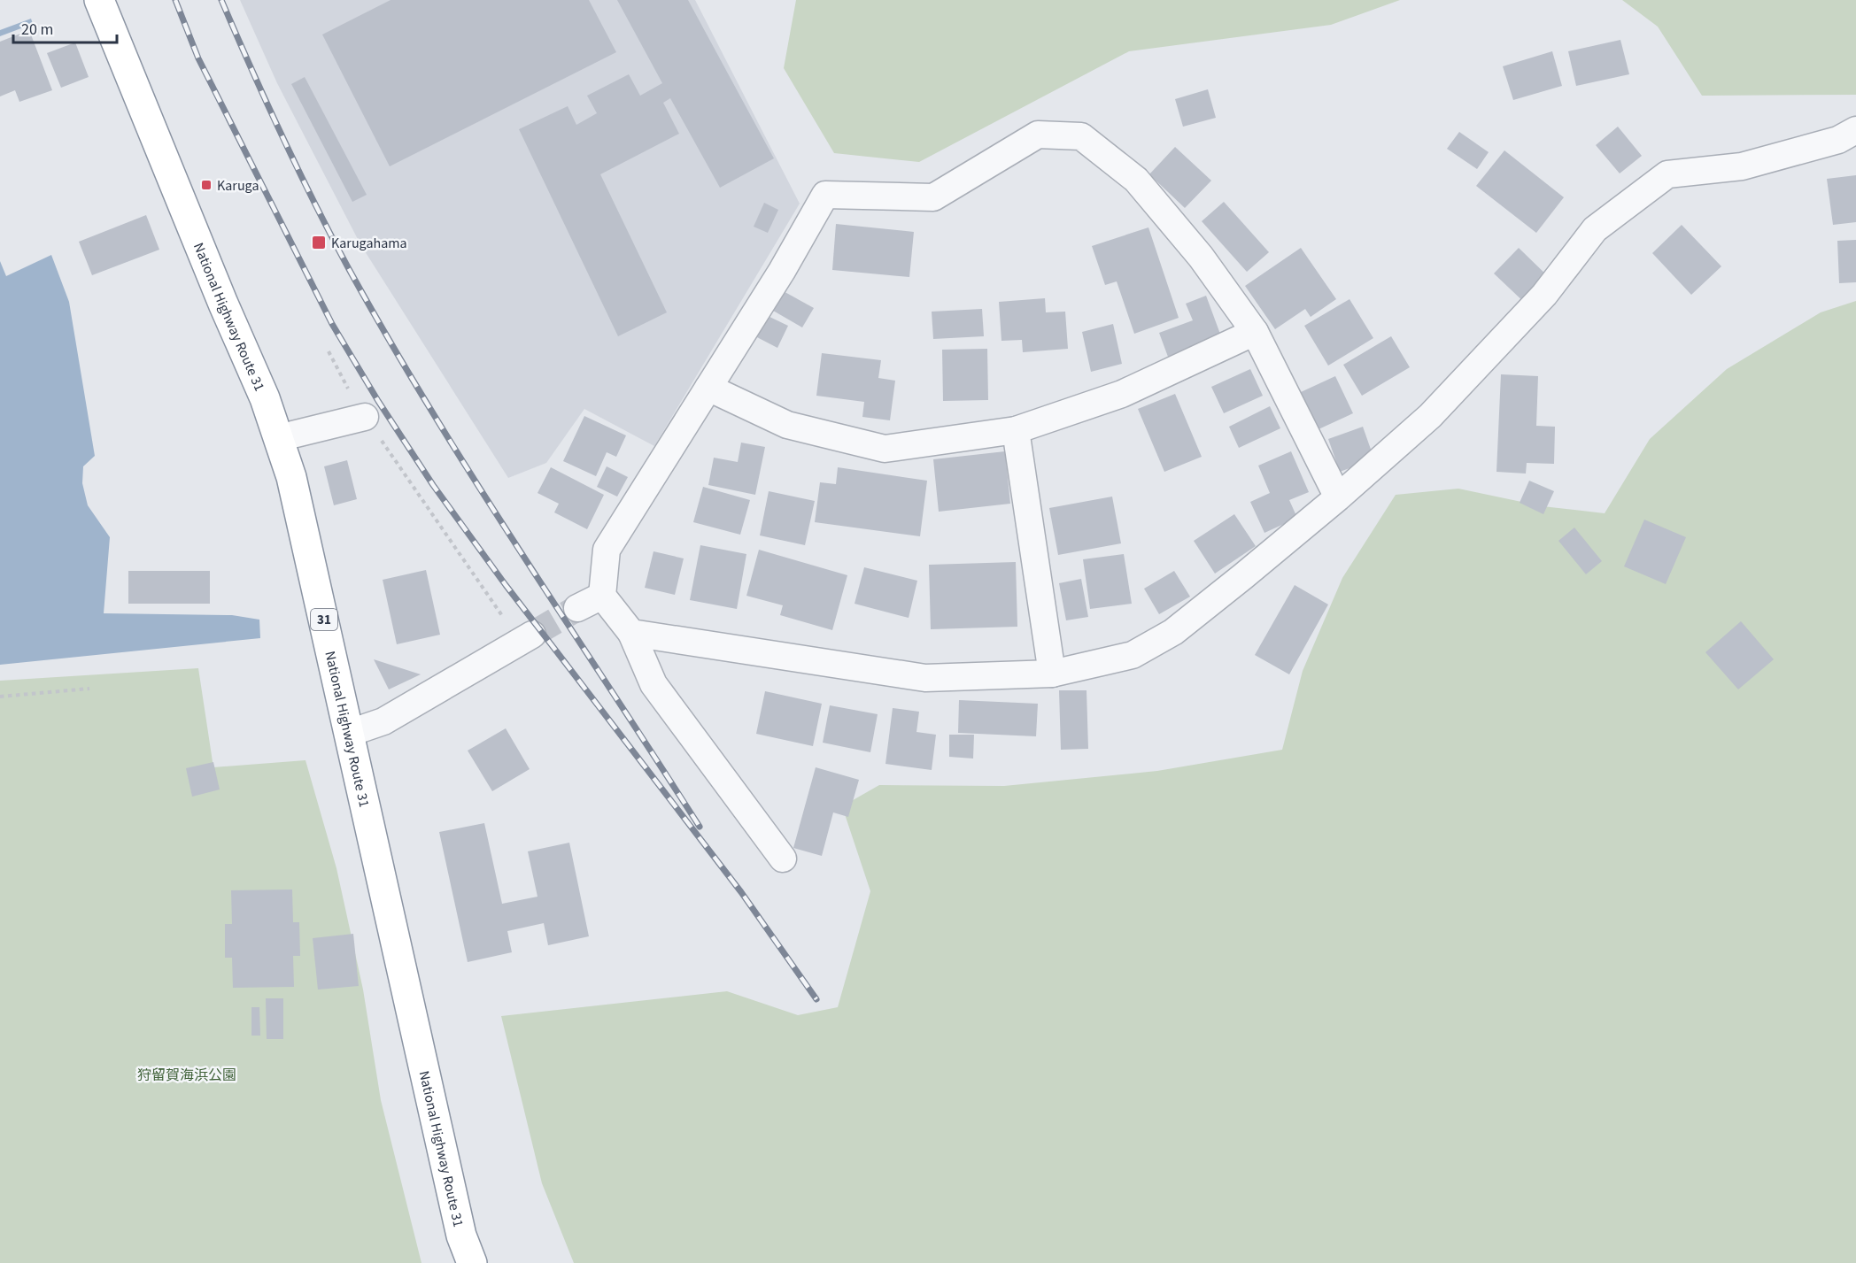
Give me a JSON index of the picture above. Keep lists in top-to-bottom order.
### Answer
{
  "streets": {
    "highway": ["National Highway Route 31", "31"]
  },
  "parks": ["狩留賀海浜公園"],
  "places": {
    "transit": ["Karuga", "Karugahama"]
  },
  "scale_bar": "20 m"
}
